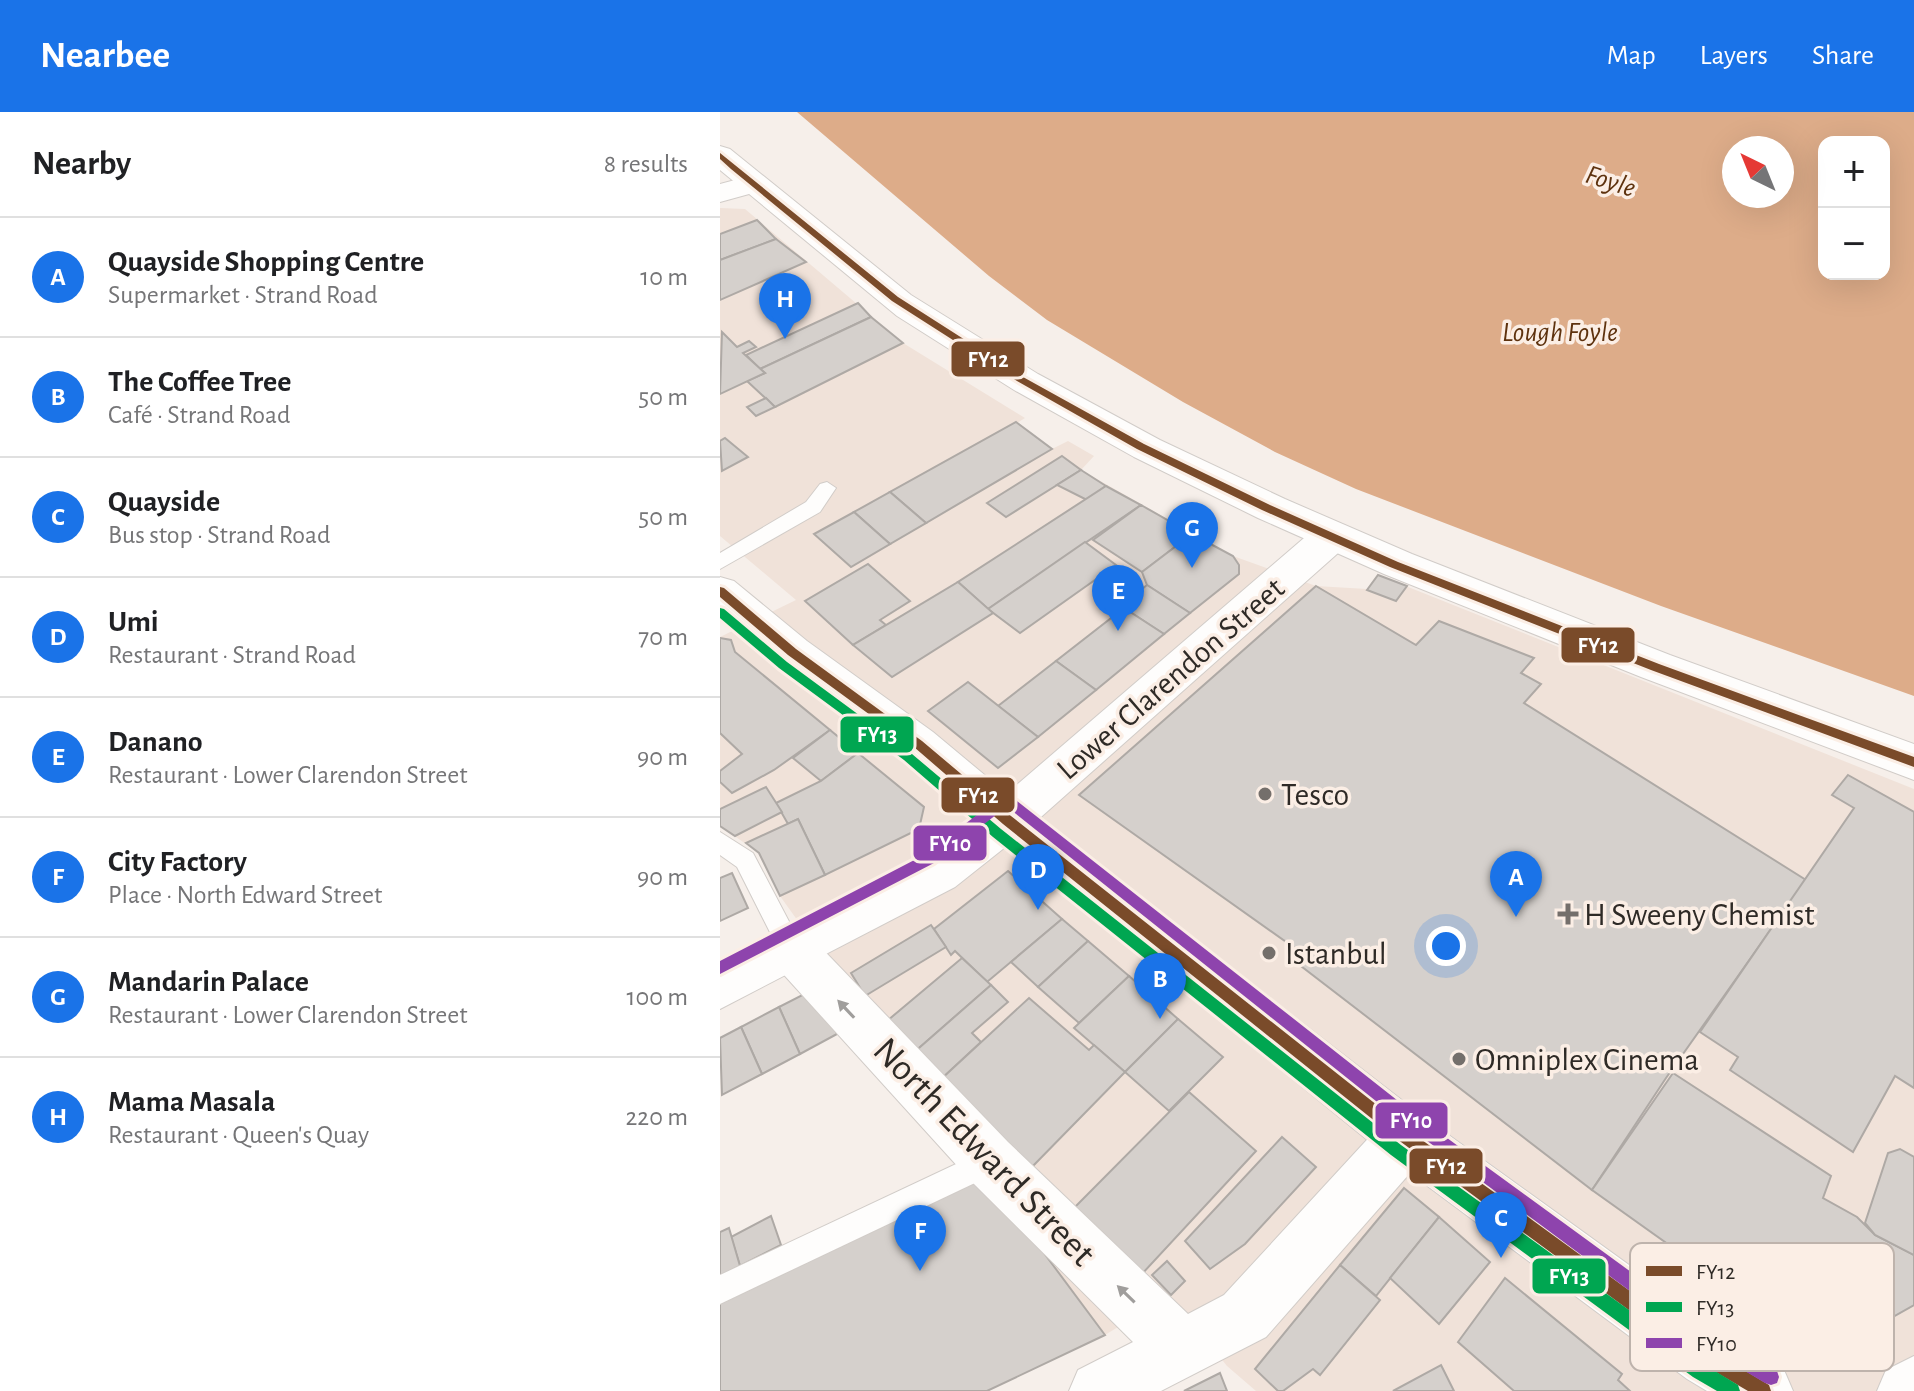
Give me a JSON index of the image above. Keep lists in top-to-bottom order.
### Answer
{
  "streets": {
    "main road": ["Lower Clarendon Street", "North Edward Street"]
  },
  "crossings": [
    ["Lower Clarendon Street", "North Edward Street"]
  ],
  "water": ["Foyle", "Lough Foyle"],
  "places": {
    "other": ["Tesco", "Istanbul", "Omniplex Cinema"],
    "health": ["H Sweeny Chemist"]
  },
  "lines": ["transit line FY12", "transit line FY13", "transit line FY10"],
  "legend": ["FY12", "FY13", "FY10"],
  "north": "top left",
  "page": {
    "header": "Nearbee",
    "nav": ["Map", "Layers", "Share"],
    "heading": ["Nearby", "8 results"],
    "map_buttons": ["+", "−"],
    "list": [
      {
        "mark": "A",
        "name": "Quayside Shopping Centre",
        "note": "Supermarket · Strand Road",
        "value": "10 m"
      },
      {
        "mark": "B",
        "name": "The Coffee Tree",
        "note": "Café · Strand Road",
        "value": "50 m"
      },
      {
        "mark": "C",
        "name": "Quayside",
        "note": "Bus stop · Strand Road",
        "value": "50 m"
      },
      {
        "mark": "D",
        "name": "Umi",
        "note": "Restaurant · Strand Road",
        "value": "70 m"
      },
      {
        "mark": "E",
        "name": "Danano",
        "note": "Restaurant · Lower Clarendon Street",
        "value": "90 m"
      },
      {
        "mark": "F",
        "name": "City Factory",
        "note": "Place · North Edward Street",
        "value": "90 m"
      },
      {
        "mark": "G",
        "name": "Mandarin Palace",
        "note": "Restaurant · Lower Clarendon Street",
        "value": "100 m"
      },
      {
        "mark": "H",
        "name": "Mama Masala",
        "note": "Restaurant · Queen's Quay",
        "value": "220 m"
      }
    ],
    "pins": [
      "H",
      "G",
      "E",
      "D",
      "A",
      "B",
      "C",
      "F"
    ]
  }
}
